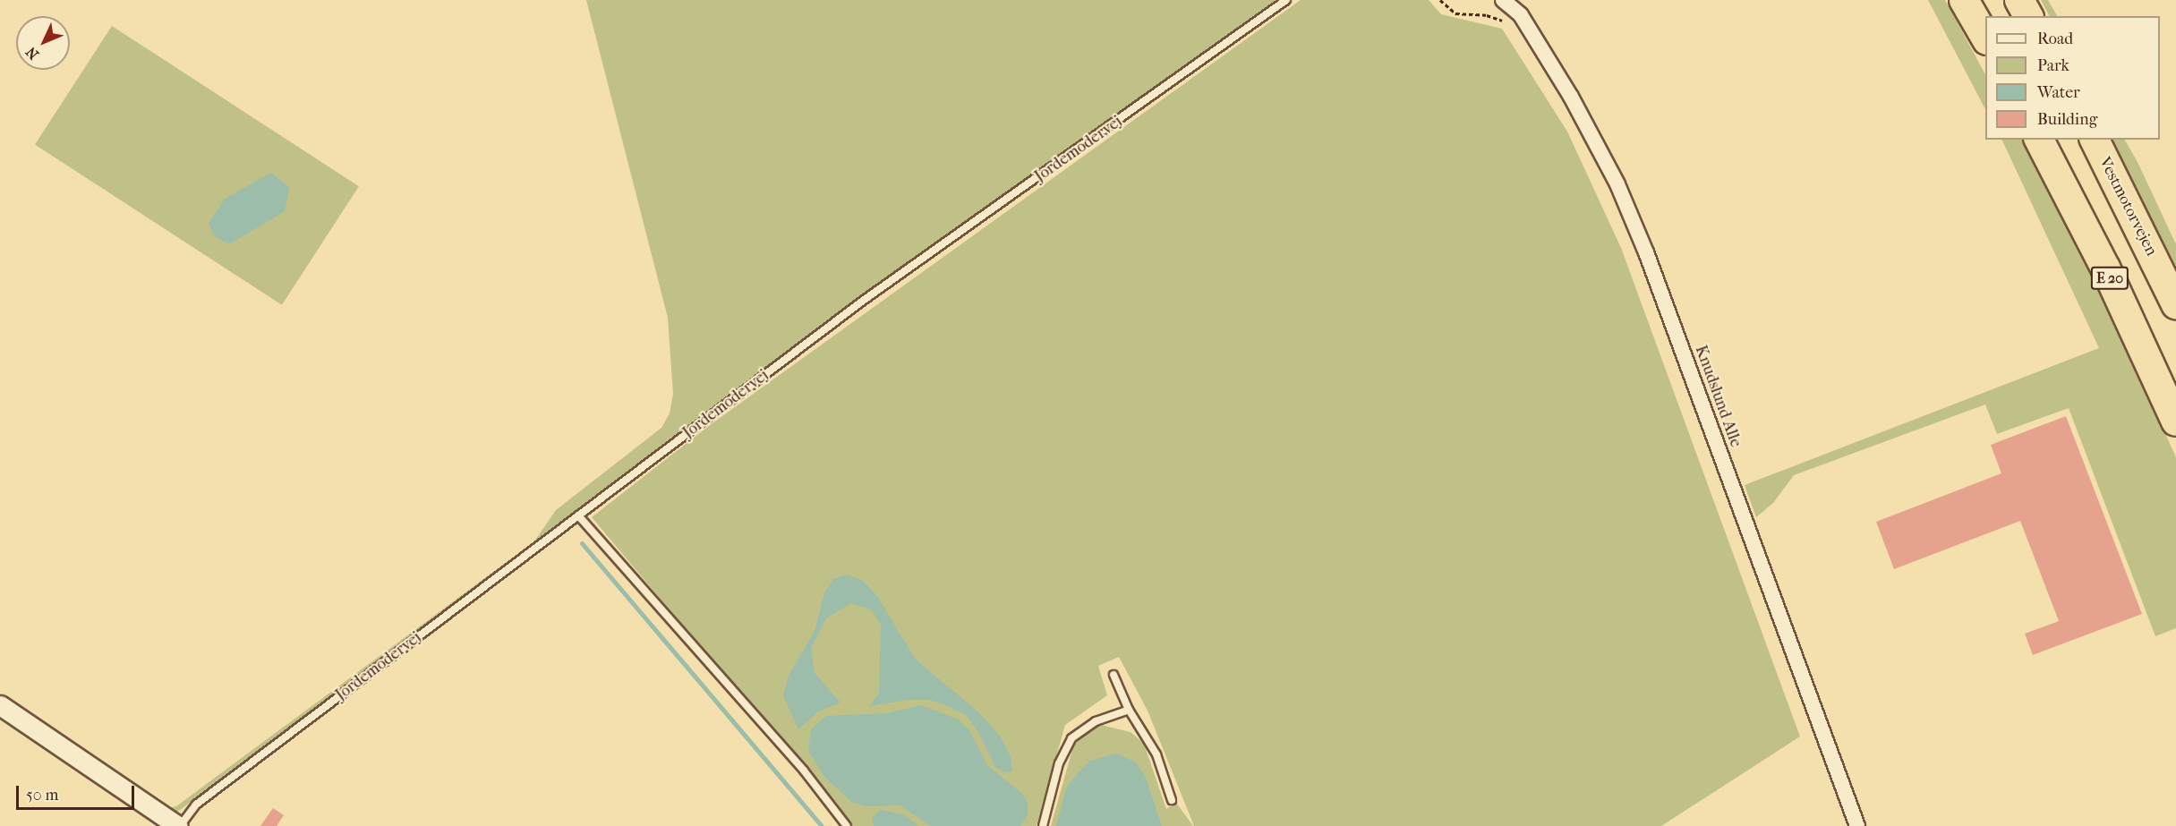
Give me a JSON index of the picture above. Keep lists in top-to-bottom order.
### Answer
{
  "streets": {
    "highway": ["Vestmotorvejen", "E 20"],
    "street": ["Jordemodervej", "Knudslund Alle"]
  },
  "legend": [
    "Road",
    "Park",
    "Water",
    "Building"
  ],
  "scale_bar": "50 m",
  "north": "bottom left"
}
